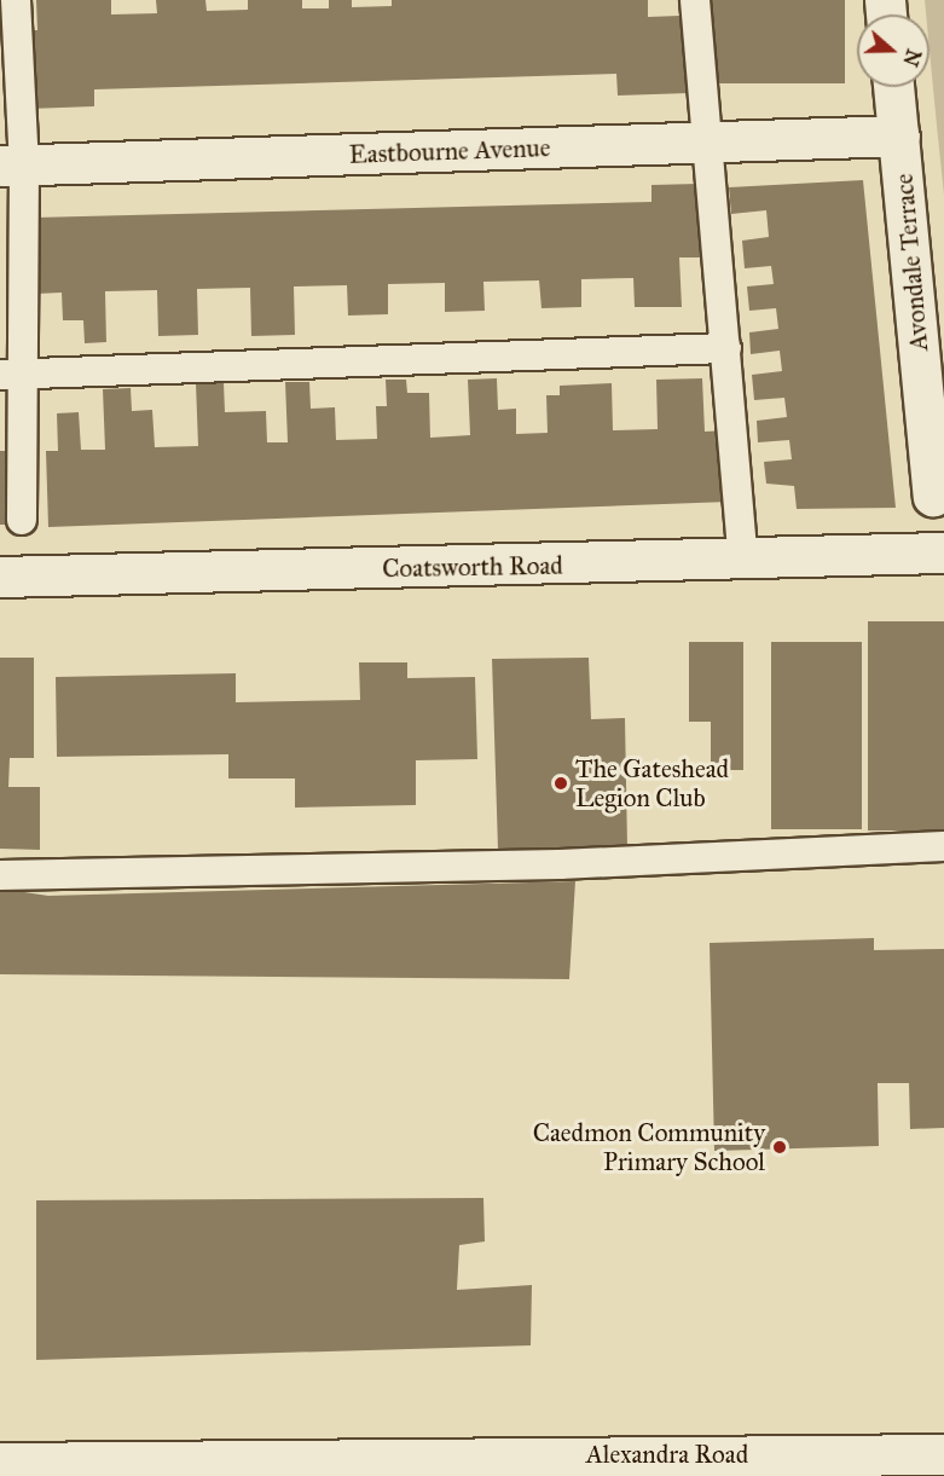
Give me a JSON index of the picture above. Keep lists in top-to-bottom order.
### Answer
{
  "streets": {
    "street": [
      "Eastbourne Avenue",
      "Avondale Terrace",
      "Coatsworth Road",
      "Alexandra Road"
    ]
  },
  "crossings": [
    ["Eastbourne Avenue", "Avondale Terrace"]
  ],
  "places": ["The Gateshead Legion Club", "Caedmon Community Primary School"],
  "north": "right"
}
